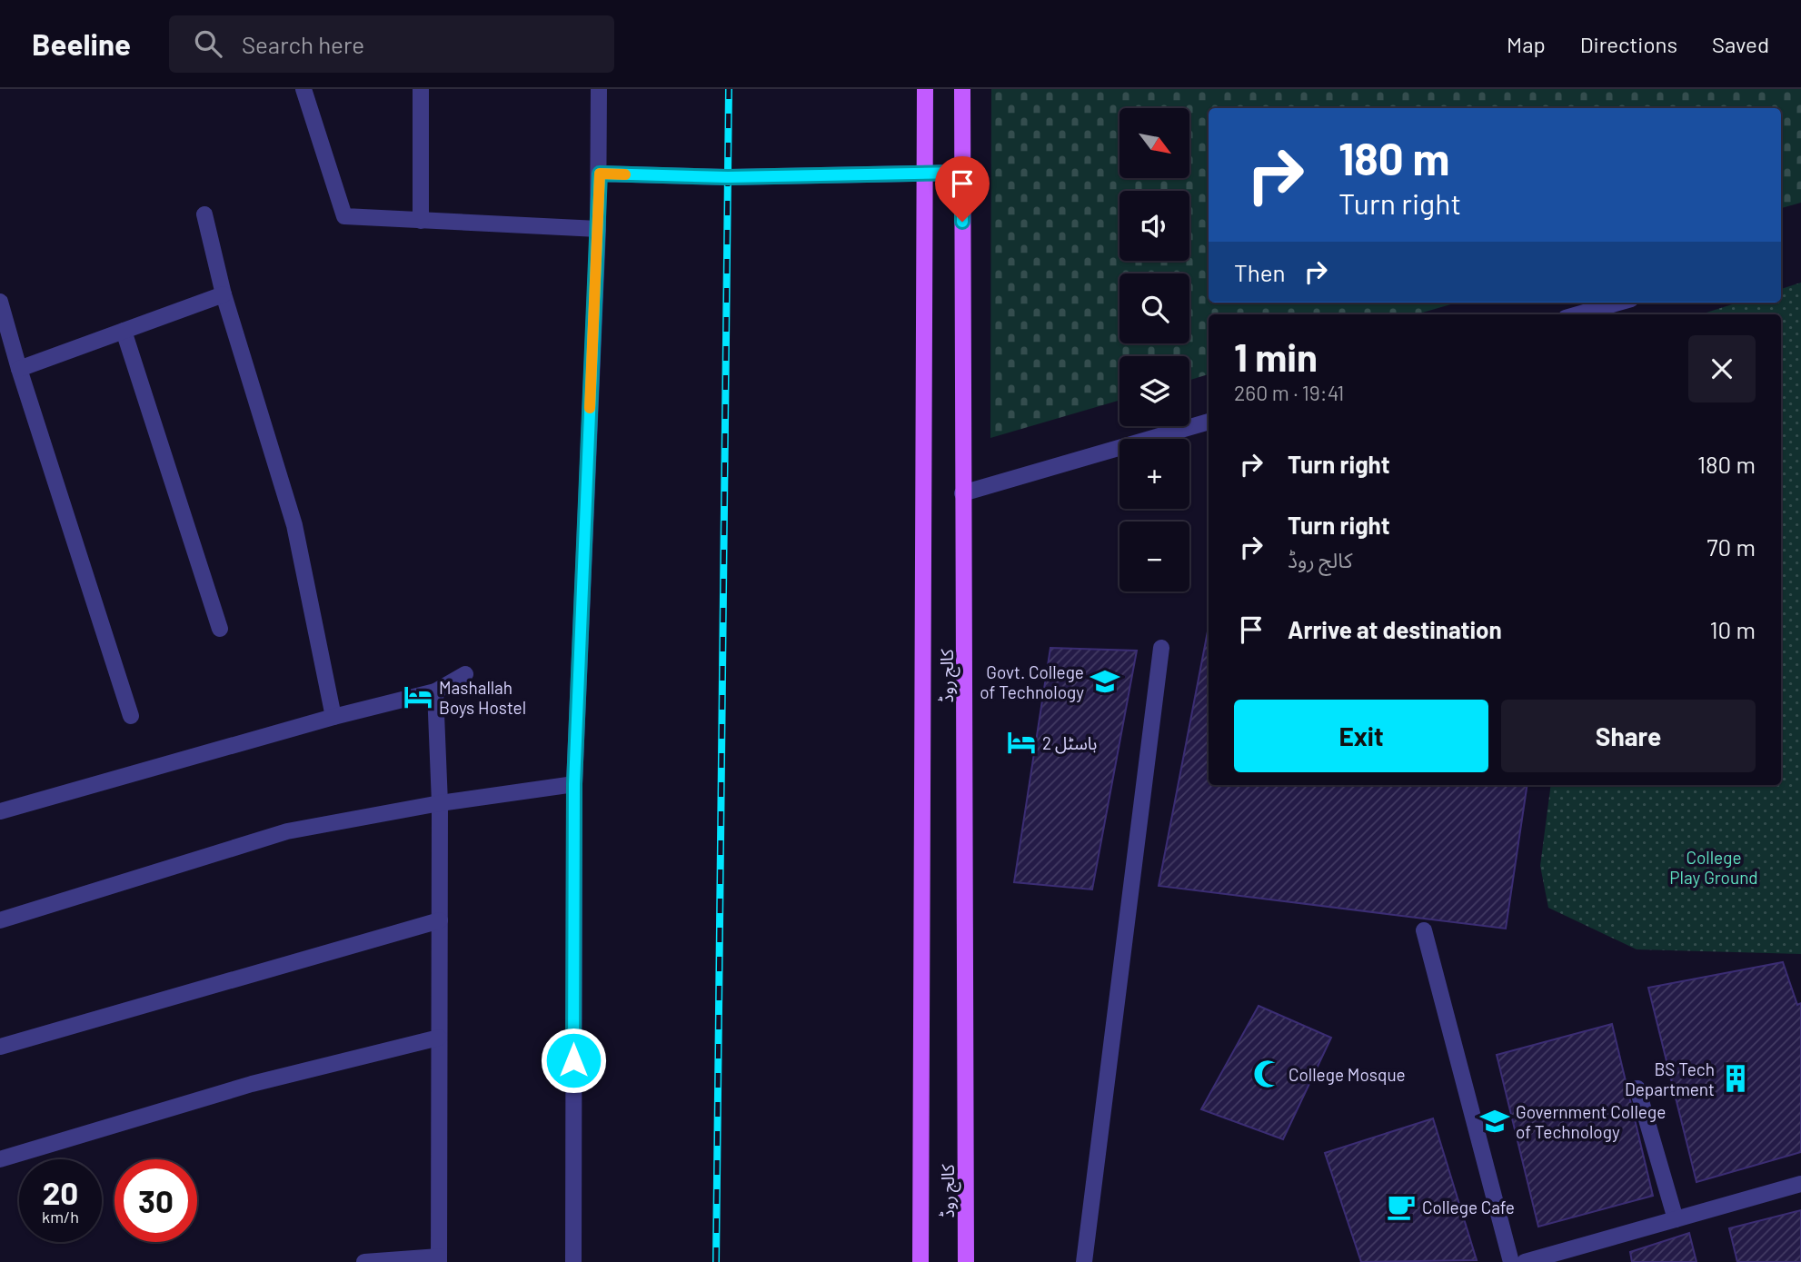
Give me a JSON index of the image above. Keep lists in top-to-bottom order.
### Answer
{
  "streets": {
    "main road": ["کالج روڈ"]
  },
  "parks": ["College Play Ground"],
  "places": {
    "school or university": ["Govt. College of Technology", "Government College of Technology"],
    "hotel": ["Mashallah Boys Hostel", "ہاسٹل 2"],
    "mosque": ["College Mosque"],
    "building": ["BS Tech Department"],
    "cafe": ["College Cafe"]
  },
  "north": "bottom right",
  "page": {
    "header": "Beeline",
    "search": "Search here",
    "nav": ["Map", "Directions", "Saved"],
    "map_buttons": ["+", "−"],
    "turn": ["180 m", "Turn right"],
    "then": "Then",
    "heading": ["1 min", "260 m · 19:41"],
    "list": [
      {
        "name": "Turn right",
        "value": "180 m"
      },
      {
        "name": "Turn right",
        "note": "کالج روڈ",
        "value": "70 m"
      },
      {
        "name": "Arrive at destination",
        "value": "10 m"
      }
    ],
    "buttons": ["Exit", "Share"],
    "speed": "20 km/h",
    "limit": "30"
  }
}
